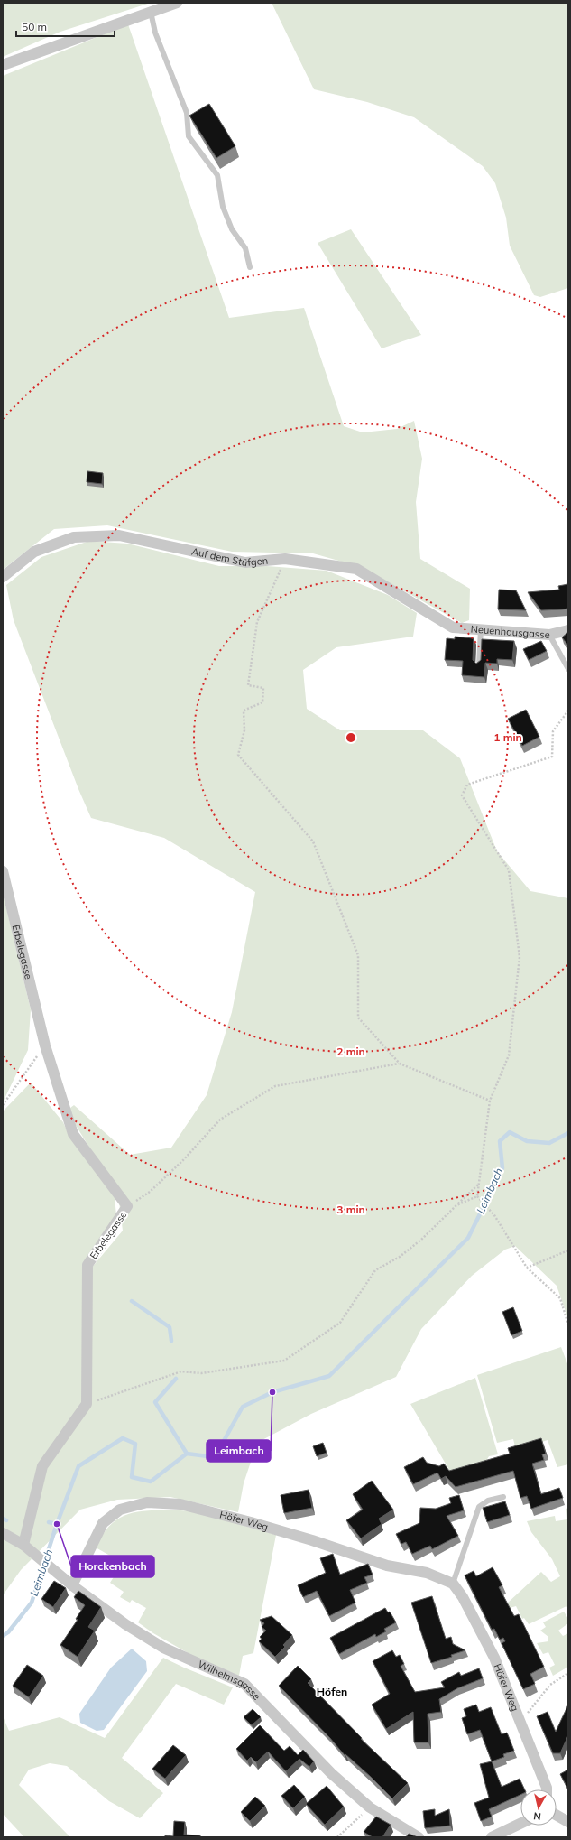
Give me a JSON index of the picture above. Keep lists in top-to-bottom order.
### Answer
{
  "streets": {
    "street": [
      "Auf dem Stüfgen",
      "Neuenhausgasse",
      "Erbelegasse",
      "Höfer Weg",
      "Wilhelmsgasse"
    ]
  },
  "crossings": [
    ["Auf dem Stüfgen", "Neuenhausgasse"],
    ["Höfer Weg", "Wilhelmsgasse"]
  ],
  "districts": ["Höfen"],
  "water": ["Leimbach"],
  "places": ["Leimbach", "Horckenbach"],
  "scale_bar": "50 m",
  "north": "bottom",
  "rings": ["1 min", "2 min", "3 min"]
}
